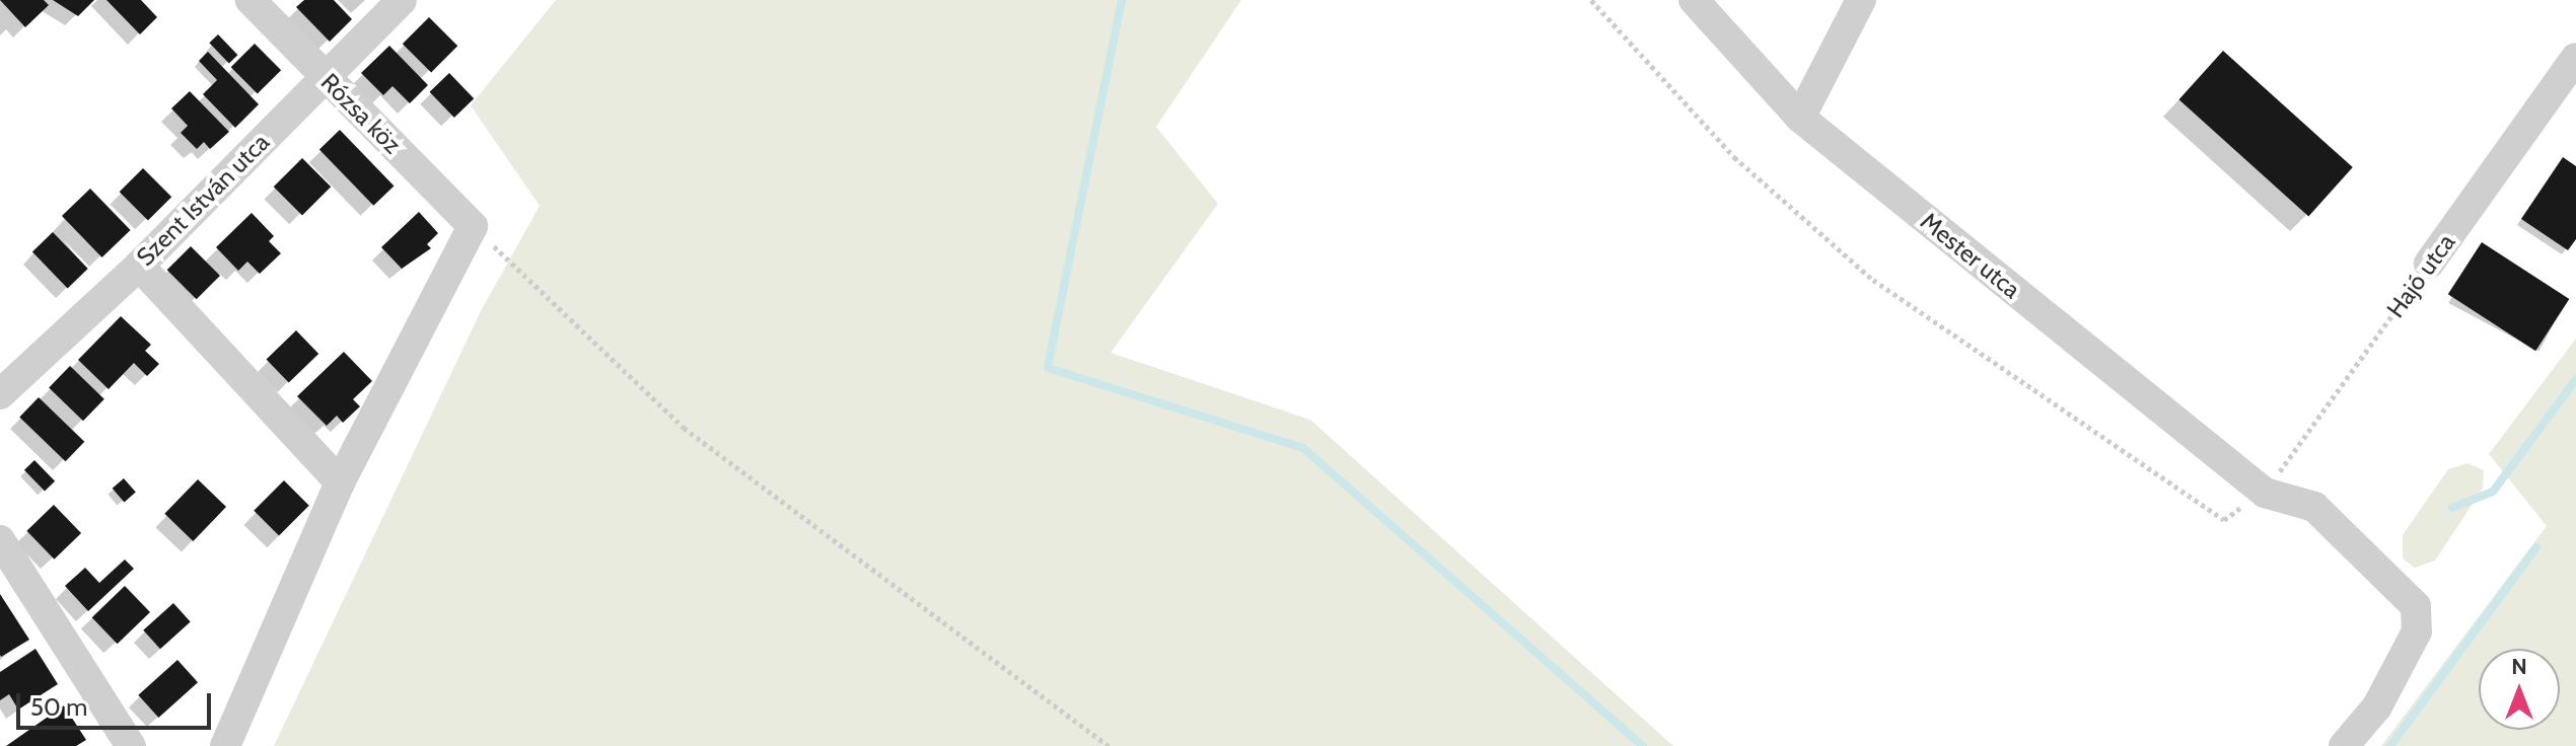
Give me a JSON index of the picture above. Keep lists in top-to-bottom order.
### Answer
{
  "streets": {
    "street": [
      "Rózsa köz",
      "Szent István utca",
      "Mester utca",
      "Hajó utca"
    ]
  },
  "crossings": [
    ["Rózsa köz", "Szent István utca"],
    ["Mester utca", "Hajó utca"]
  ],
  "scale_bar": "50 m",
  "north": "top"
}
